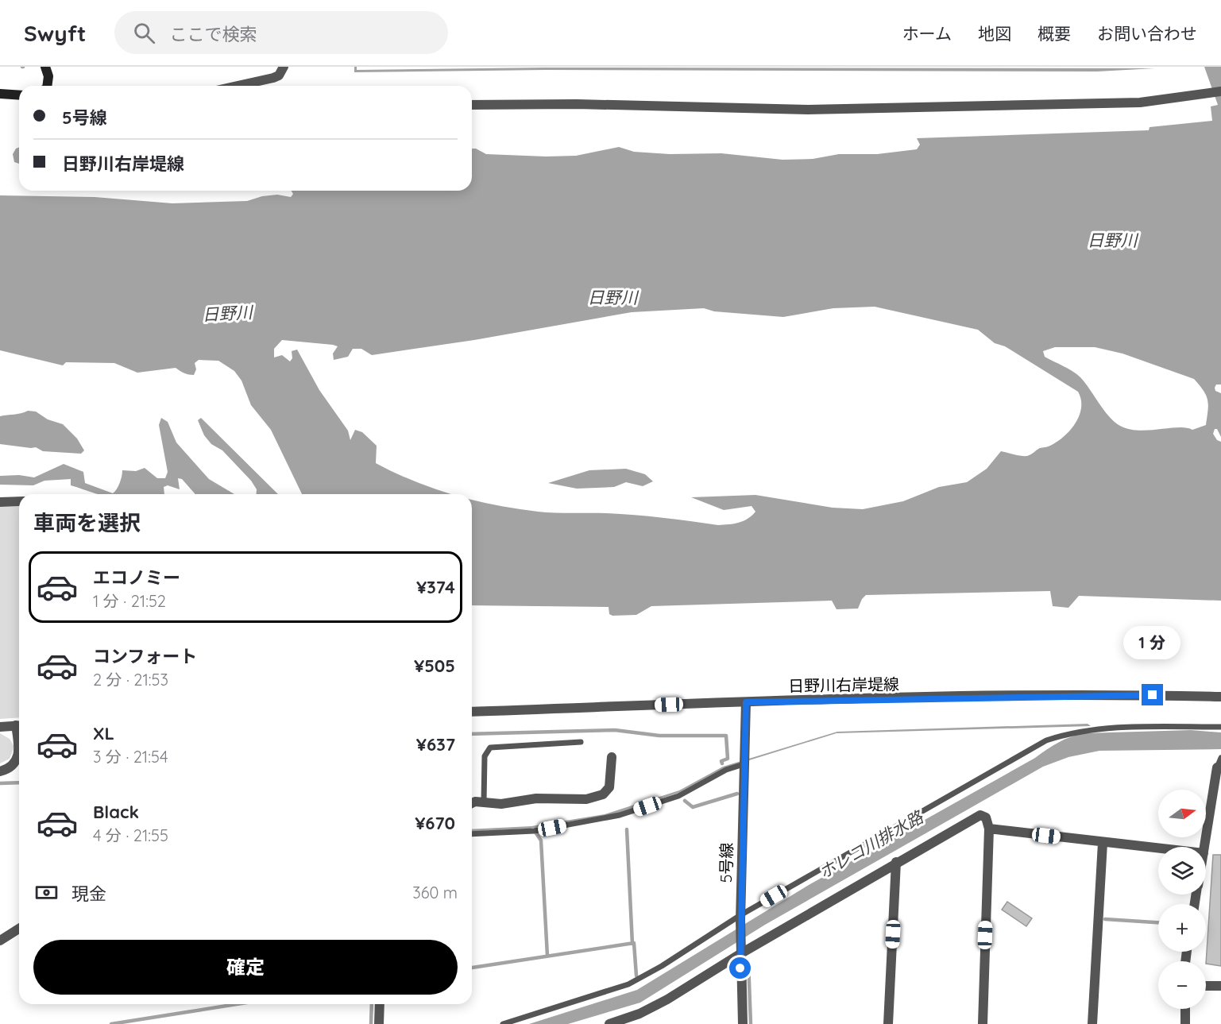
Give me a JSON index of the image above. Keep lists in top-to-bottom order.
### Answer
{
  "streets": {
    "street": ["日野川右岸堤線", "5号線"]
  },
  "crossings": [
    ["日野川右岸堤線", "5号線"]
  ],
  "water": ["日野川", "ホレコ川排水路"],
  "north": "right",
  "page": {
    "header": "Swyft",
    "search": "ここで検索",
    "nav": [
      "ホーム",
      "地図",
      "概要",
      "お問い合わせ"
    ],
    "banner": ["5号線", "日野川右岸堤線"],
    "heading": "車両を選択",
    "list": [
      {
        "name": "エコノミー",
        "note": "1 分 · 21:52",
        "value": "¥374"
      },
      {
        "name": "コンフォート",
        "note": "2 分 · 21:53",
        "value": "¥505"
      },
      {
        "name": "XL",
        "note": "3 分 · 21:54",
        "value": "¥637"
      },
      {
        "name": "Black",
        "note": "4 分 · 21:55",
        "value": "¥670"
      }
    ],
    "bubble": "1 分",
    "map_buttons": ["+", "−"],
    "pay": ["現金", "360 m"],
    "buttons": "確定"
  }
}
